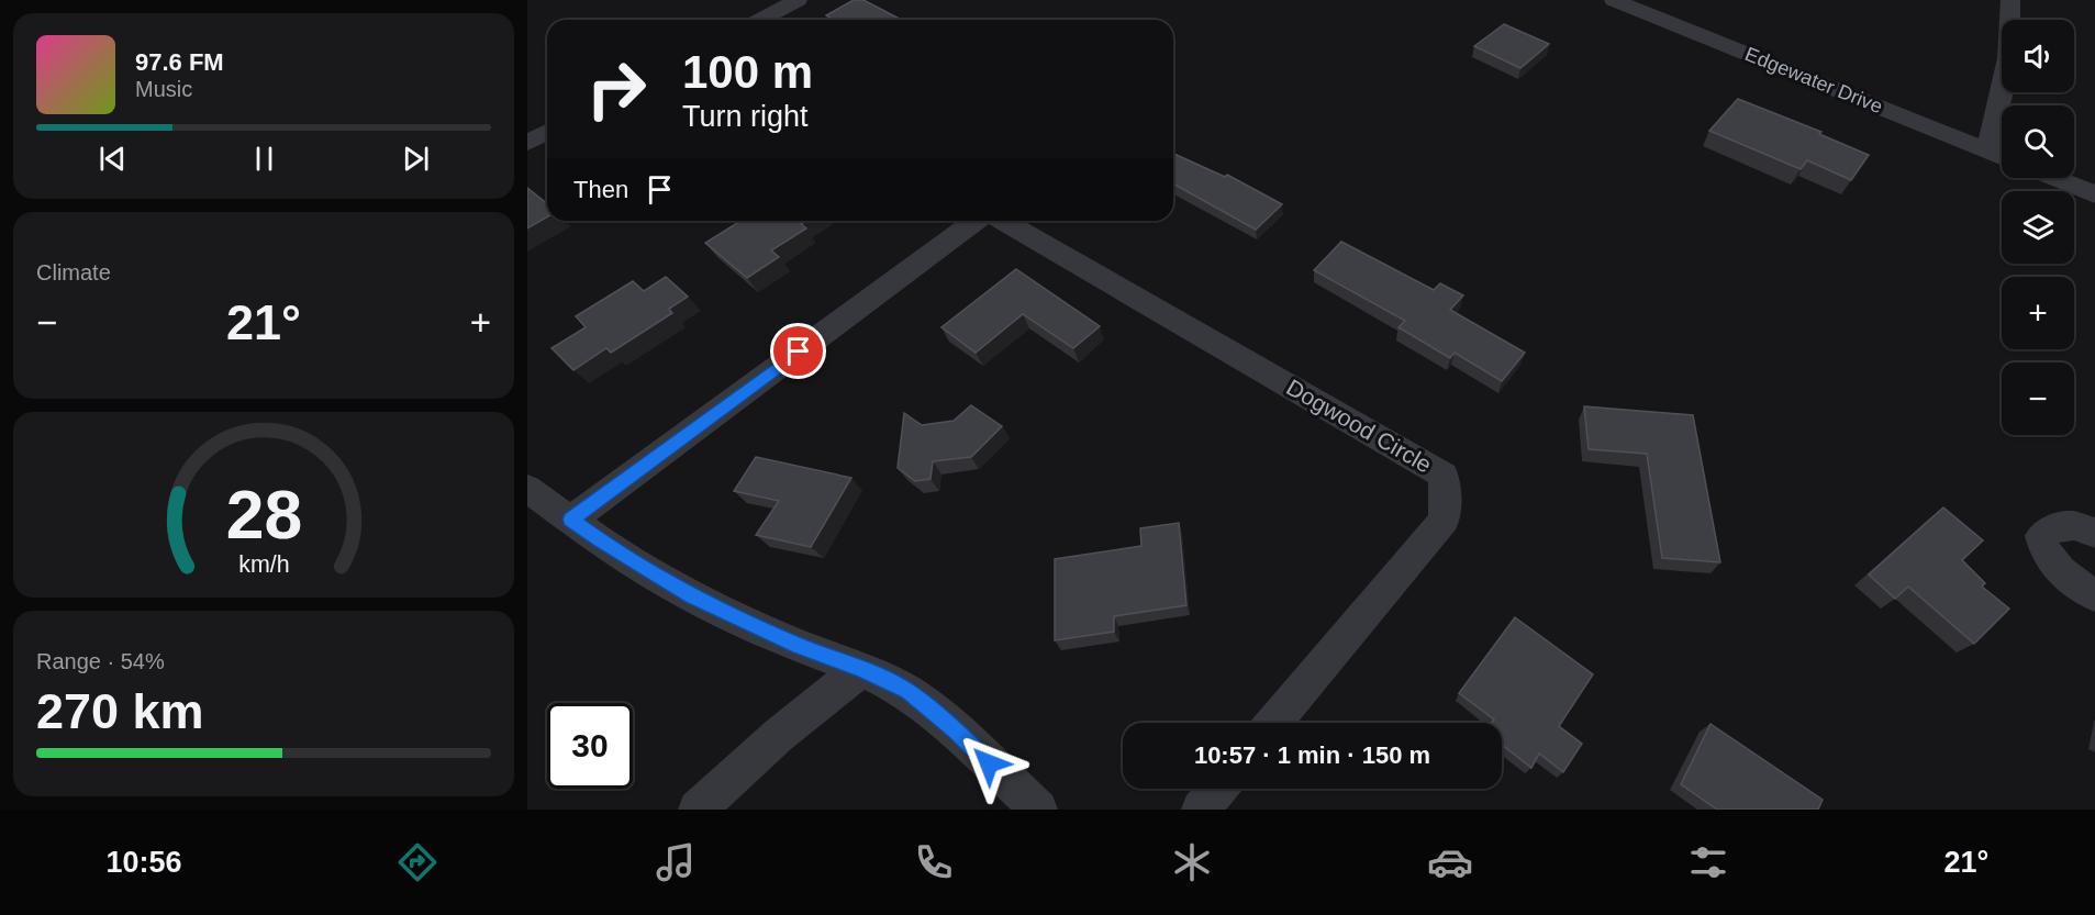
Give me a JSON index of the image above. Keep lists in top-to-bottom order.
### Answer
{
  "streets": {
    "street": ["Edgewater Drive", "Dogwood Circle"]
  },
  "page": {
    "map_buttons": ["+", "−"],
    "turn": ["100 m", "Turn right"],
    "song": ["97.6 FM", "Music"],
    "then": "Then",
    "tile": [
      "Climate",
      ["Range · 54%", "270 km"]
    ],
    "heat": ["−", "21°", "+"],
    "limit": "30",
    "trip": "10:57 · 1 min · 150 m",
    "tabs": ["10:56", "21°"],
    "gauge": ["28", "km/h"]
  }
}
